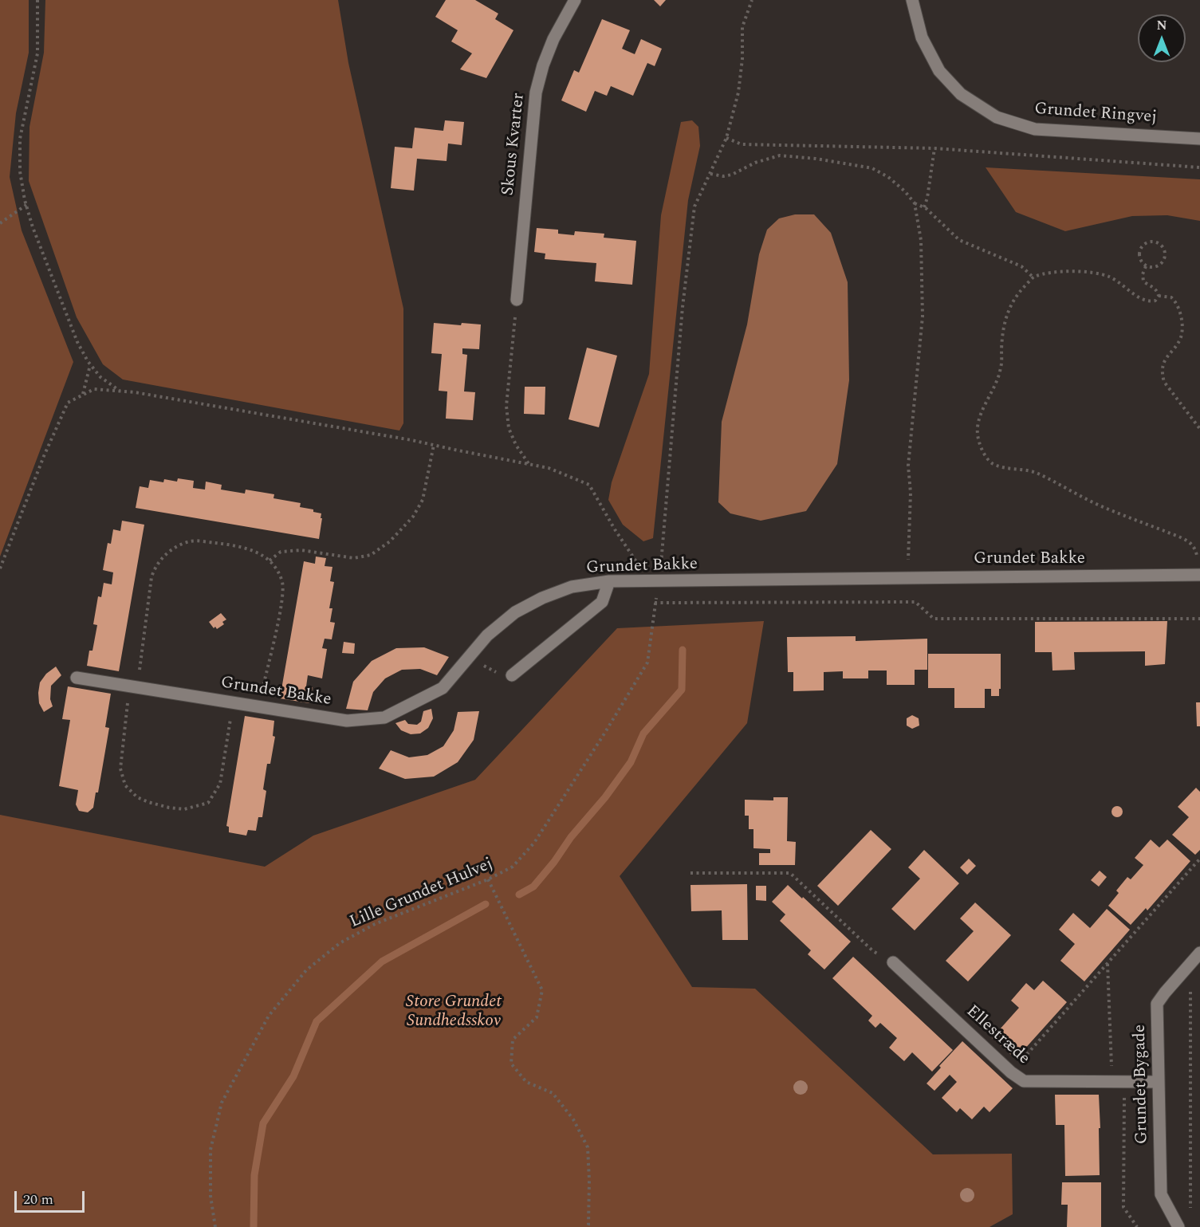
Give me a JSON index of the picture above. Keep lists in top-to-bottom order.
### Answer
{
  "streets": {
    "street": [
      "Grundet Ringvej",
      "Skous Kvarter",
      "Grundet Bakke",
      "Ellestræde",
      "Grundet Bygade"
    ],
    "path": ["Lille Grundet Hulvej"]
  },
  "crossings": [
    ["Grundet Bakke", "Lille Grundet Hulvej"],
    ["Ellestræde", "Grundet Bygade"]
  ],
  "parks": ["Store Grundet Sundhedsskov"],
  "scale_bar": "20 m",
  "north": "top"
}
